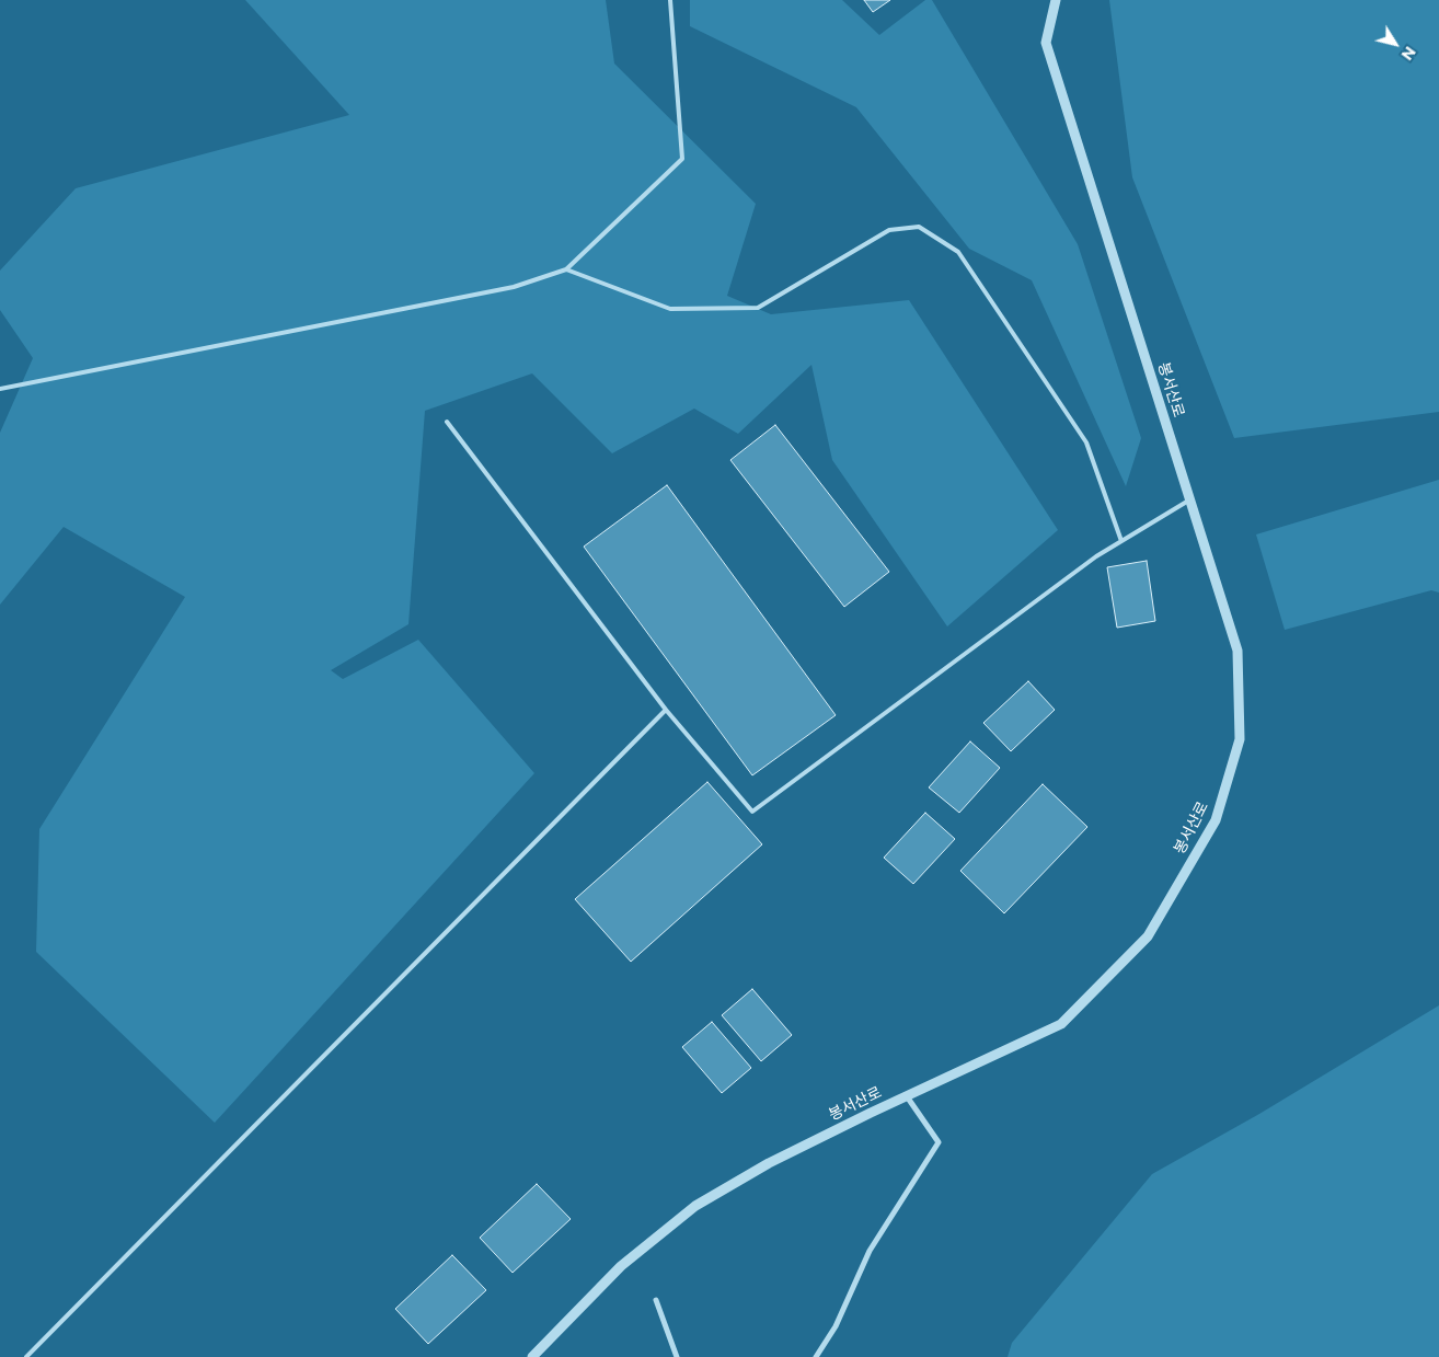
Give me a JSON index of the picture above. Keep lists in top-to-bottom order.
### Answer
{
  "streets": {
    "street": ["봉서산로"]
  },
  "north": "bottom right"
}
